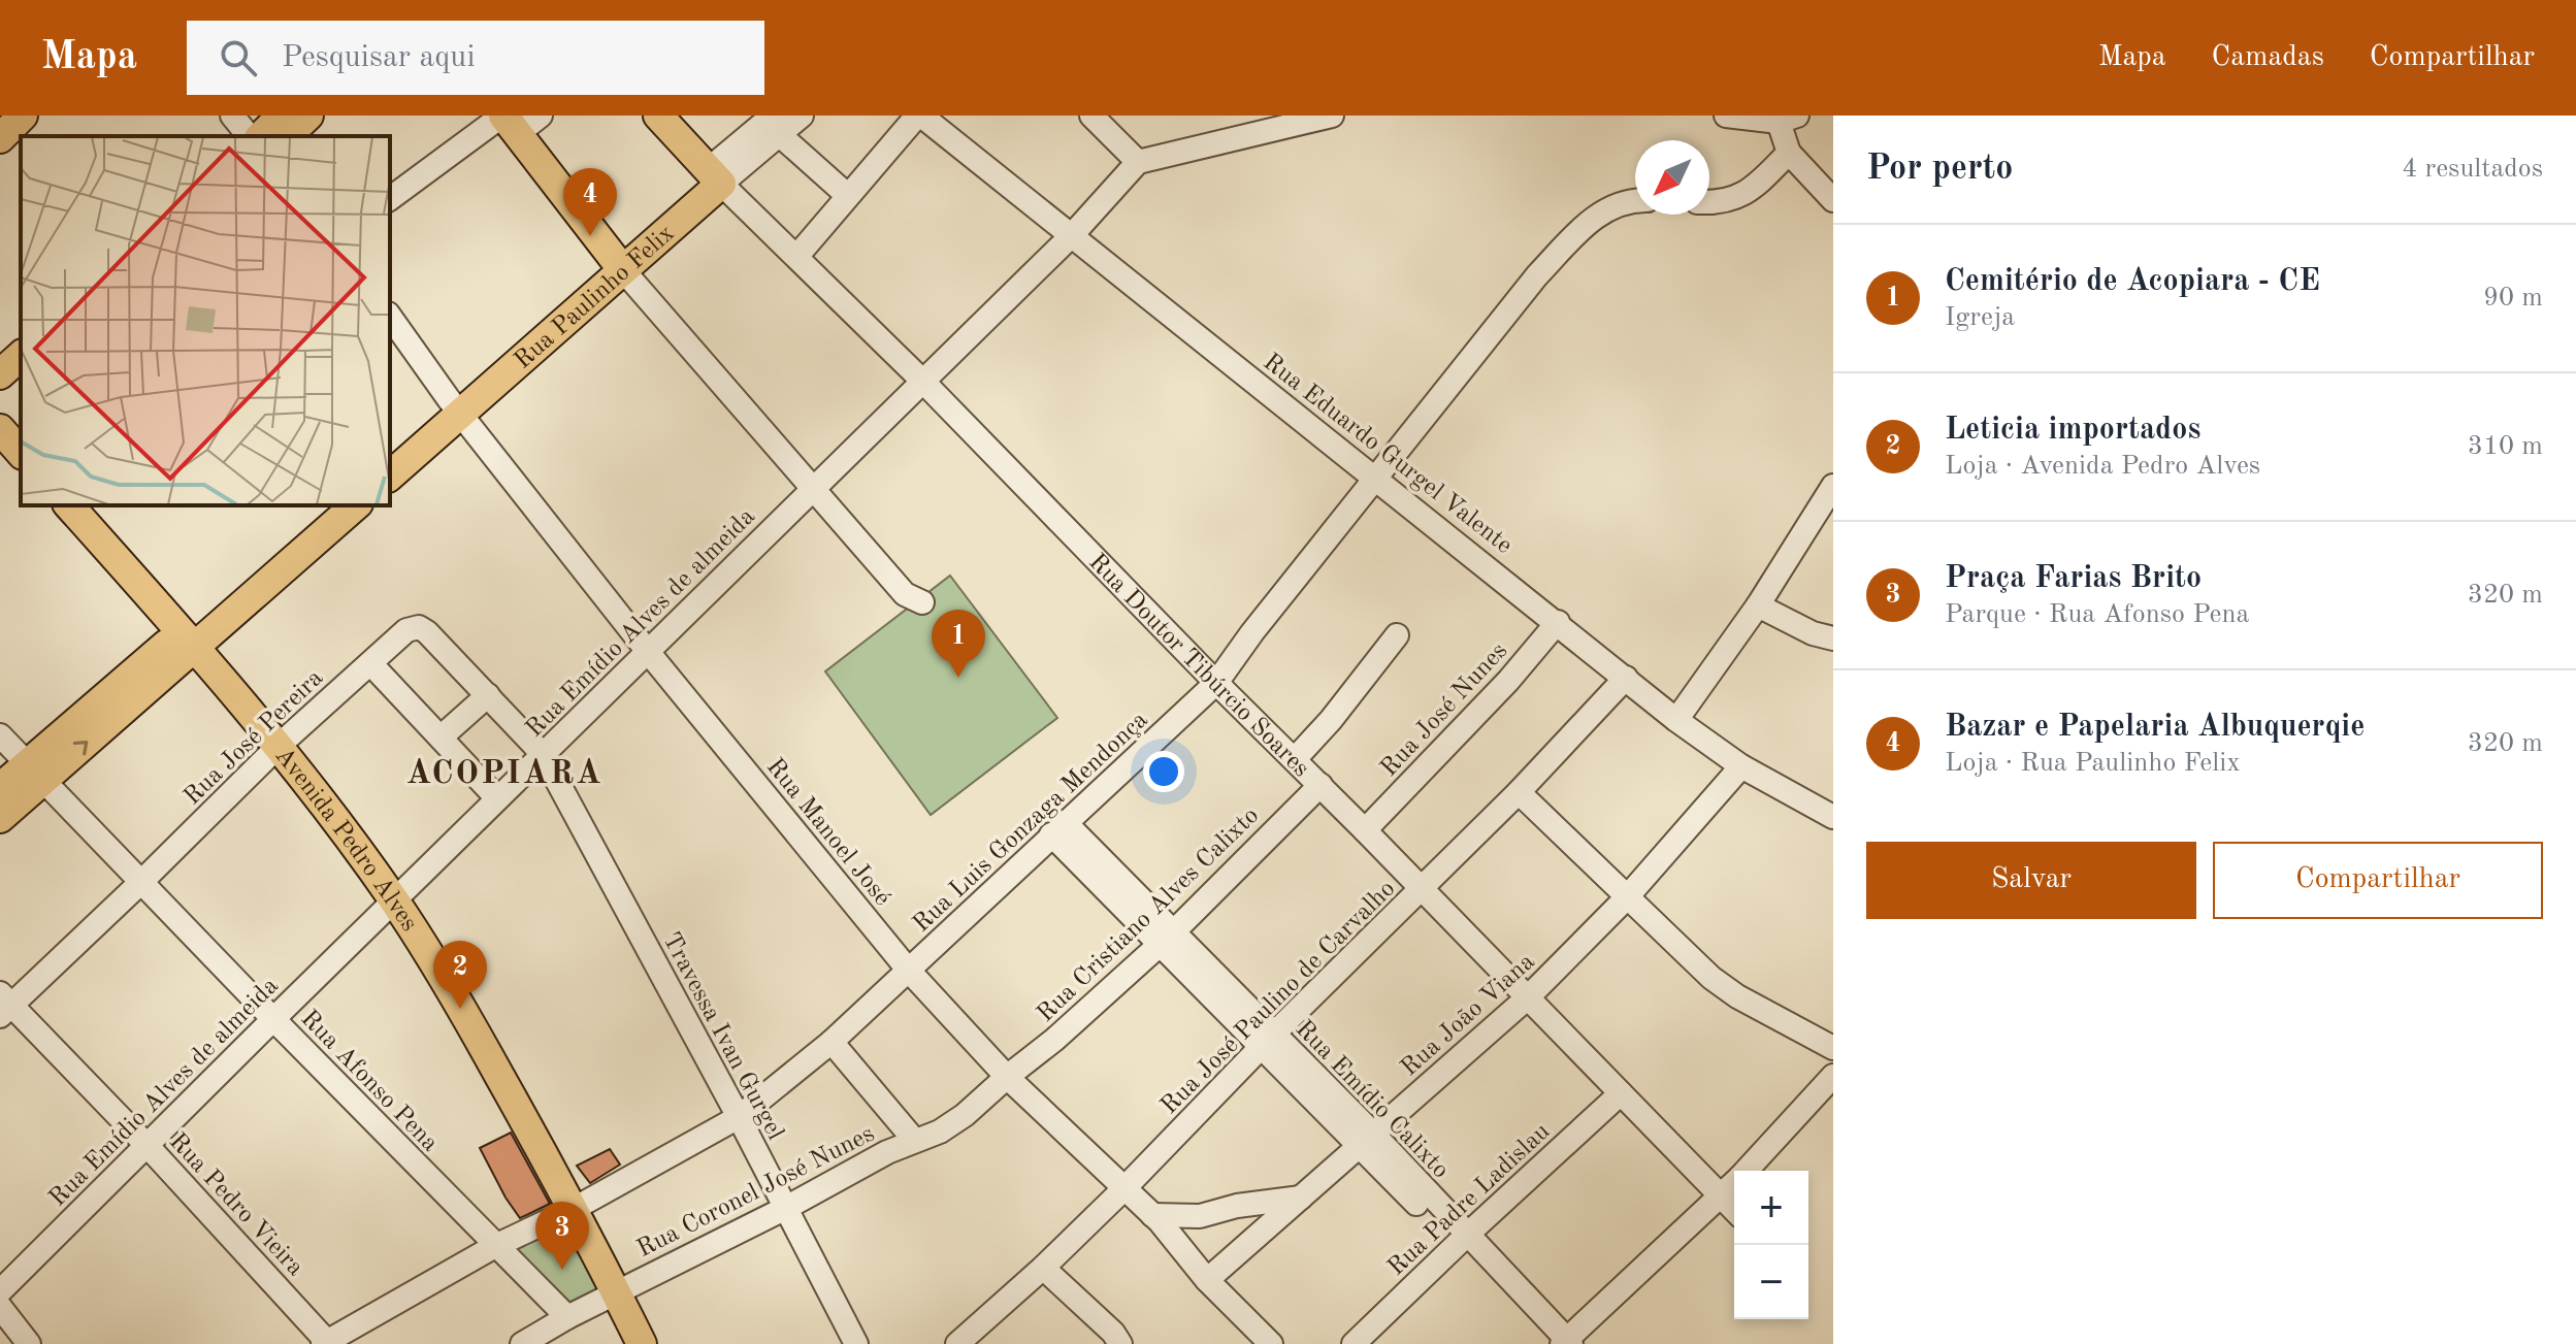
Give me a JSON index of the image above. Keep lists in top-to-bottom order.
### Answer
{
  "streets": {
    "main road": ["Rua Paulinho Felix", "Rua Doutor Tibúrcio Soares", "Avenida Pedro Alves"],
    "street": [
      "Rua Eduardo Gurgel Valente",
      "Rua Emídio Alves de almeida",
      "Rua José Nunes",
      "Rua José Pereira",
      "Rua Luis Gonzaga Mendonça",
      "Rua Manoel José",
      "Rua Cristiano Alves Calixto",
      "Rua José Paulino de Carvalho",
      "Rua João Viana",
      "Travessa Ivan Gurgel",
      "Rua Afonso Pena",
      "Rua Emídio Calixto",
      "Rua Coronel José Nunes",
      "Rua Padre Ladislau",
      "Rua Pedro Vieira"
    ]
  },
  "crossings": [
    ["Rua Paulinho Felix", "Rua Doutor Tibúrcio Soares"],
    ["Rua Paulinho Felix", "Rua Manoel José"],
    ["Rua Eduardo Gurgel Valente", "Rua Emídio Alves de almeida"],
    ["Rua Eduardo Gurgel Valente", "Rua José Nunes"],
    ["Rua Eduardo Gurgel Valente", "Rua Luis Gonzaga Mendonça"],
    ["Rua Eduardo Gurgel Valente", "Rua José Paulino de Carvalho"],
    ["Rua Eduardo Gurgel Valente", "Rua João Viana"],
    ["Rua Emídio Alves de almeida", "Rua Doutor Tibúrcio Soares"],
    ["Rua Emídio Alves de almeida", "Rua José Pereira"],
    ["Rua Emídio Alves de almeida", "Rua Manoel José"],
    ["Rua Emídio Alves de almeida", "Avenida Pedro Alves"],
    ["Rua Emídio Alves de almeida", "Travessa Ivan Gurgel"],
    ["Rua Emídio Alves de almeida", "Rua Afonso Pena"],
    ["Rua Emídio Alves de almeida", "Rua Pedro Vieira"],
    ["Rua Doutor Tibúrcio Soares", "Rua José Nunes"],
    ["Rua Doutor Tibúrcio Soares", "Rua Luis Gonzaga Mendonça"],
    ["Rua Doutor Tibúrcio Soares", "Rua Cristiano Alves Calixto"],
    ["Rua Doutor Tibúrcio Soares", "Rua José Paulino de Carvalho"],
    ["Rua Doutor Tibúrcio Soares", "Rua João Viana"],
    ["Rua Doutor Tibúrcio Soares", "Rua Padre Ladislau"],
    ["Rua José Pereira", "Avenida Pedro Alves"],
    ["Rua José Pereira", "Travessa Ivan Gurgel"],
    ["Rua José Pereira", "Rua Afonso Pena"],
    ["Rua José Pereira", "Rua Pedro Vieira"],
    ["Rua Luis Gonzaga Mendonça", "Rua Manoel José"],
    ["Rua Luis Gonzaga Mendonça", "Avenida Pedro Alves"],
    ["Rua Luis Gonzaga Mendonça", "Travessa Ivan Gurgel"],
    ["Rua Luis Gonzaga Mendonça", "Rua Afonso Pena"],
    ["Rua Luis Gonzaga Mendonça", "Rua Emídio Calixto"],
    ["Rua Luis Gonzaga Mendonça", "Rua Pedro Vieira"],
    ["Rua Manoel José", "Rua Cristiano Alves Calixto"],
    ["Rua Manoel José", "Rua José Paulino de Carvalho"],
    ["Rua Manoel José", "Rua João Viana"],
    ["Rua Manoel José", "Rua Coronel José Nunes"],
    ["Avenida Pedro Alves", "Rua Coronel José Nunes"],
    ["Rua Cristiano Alves Calixto", "Rua Emídio Calixto"],
    ["Rua Cristiano Alves Calixto", "Rua Coronel José Nunes"],
    ["Rua José Paulino de Carvalho", "Rua Emídio Calixto"],
    ["Rua João Viana", "Rua Emídio Calixto"],
    ["Travessa Ivan Gurgel", "Rua Coronel José Nunes"],
    ["Rua Afonso Pena", "Rua Coronel José Nunes"],
    ["Rua Emídio Calixto", "Rua Padre Ladislau"]
  ],
  "districts": ["ACOPIARA"],
  "north": "bottom left",
  "page": {
    "header": "Mapa",
    "search": "Pesquisar aqui",
    "nav": ["Mapa", "Camadas", "Compartilhar"],
    "heading": ["Por perto", "4 resultados"],
    "pins": [
      "4",
      "1",
      "2",
      "3"
    ],
    "list": [
      {
        "mark": "1",
        "name": "Cemitério de Acopiara - CE",
        "note": "Igreja",
        "value": "90 m"
      },
      {
        "mark": "2",
        "name": "Leticia importados",
        "note": "Loja · Avenida Pedro Alves",
        "value": "310 m"
      },
      {
        "mark": "3",
        "name": "Praça Farias Brito",
        "note": "Parque · Rua Afonso Pena",
        "value": "320 m"
      },
      {
        "mark": "4",
        "name": "Bazar e Papelaria Albuquerqie",
        "note": "Loja · Rua Paulinho Felix",
        "value": "320 m"
      }
    ],
    "buttons": ["Salvar", "Compartilhar"],
    "map_buttons": ["+", "−"]
  }
}
